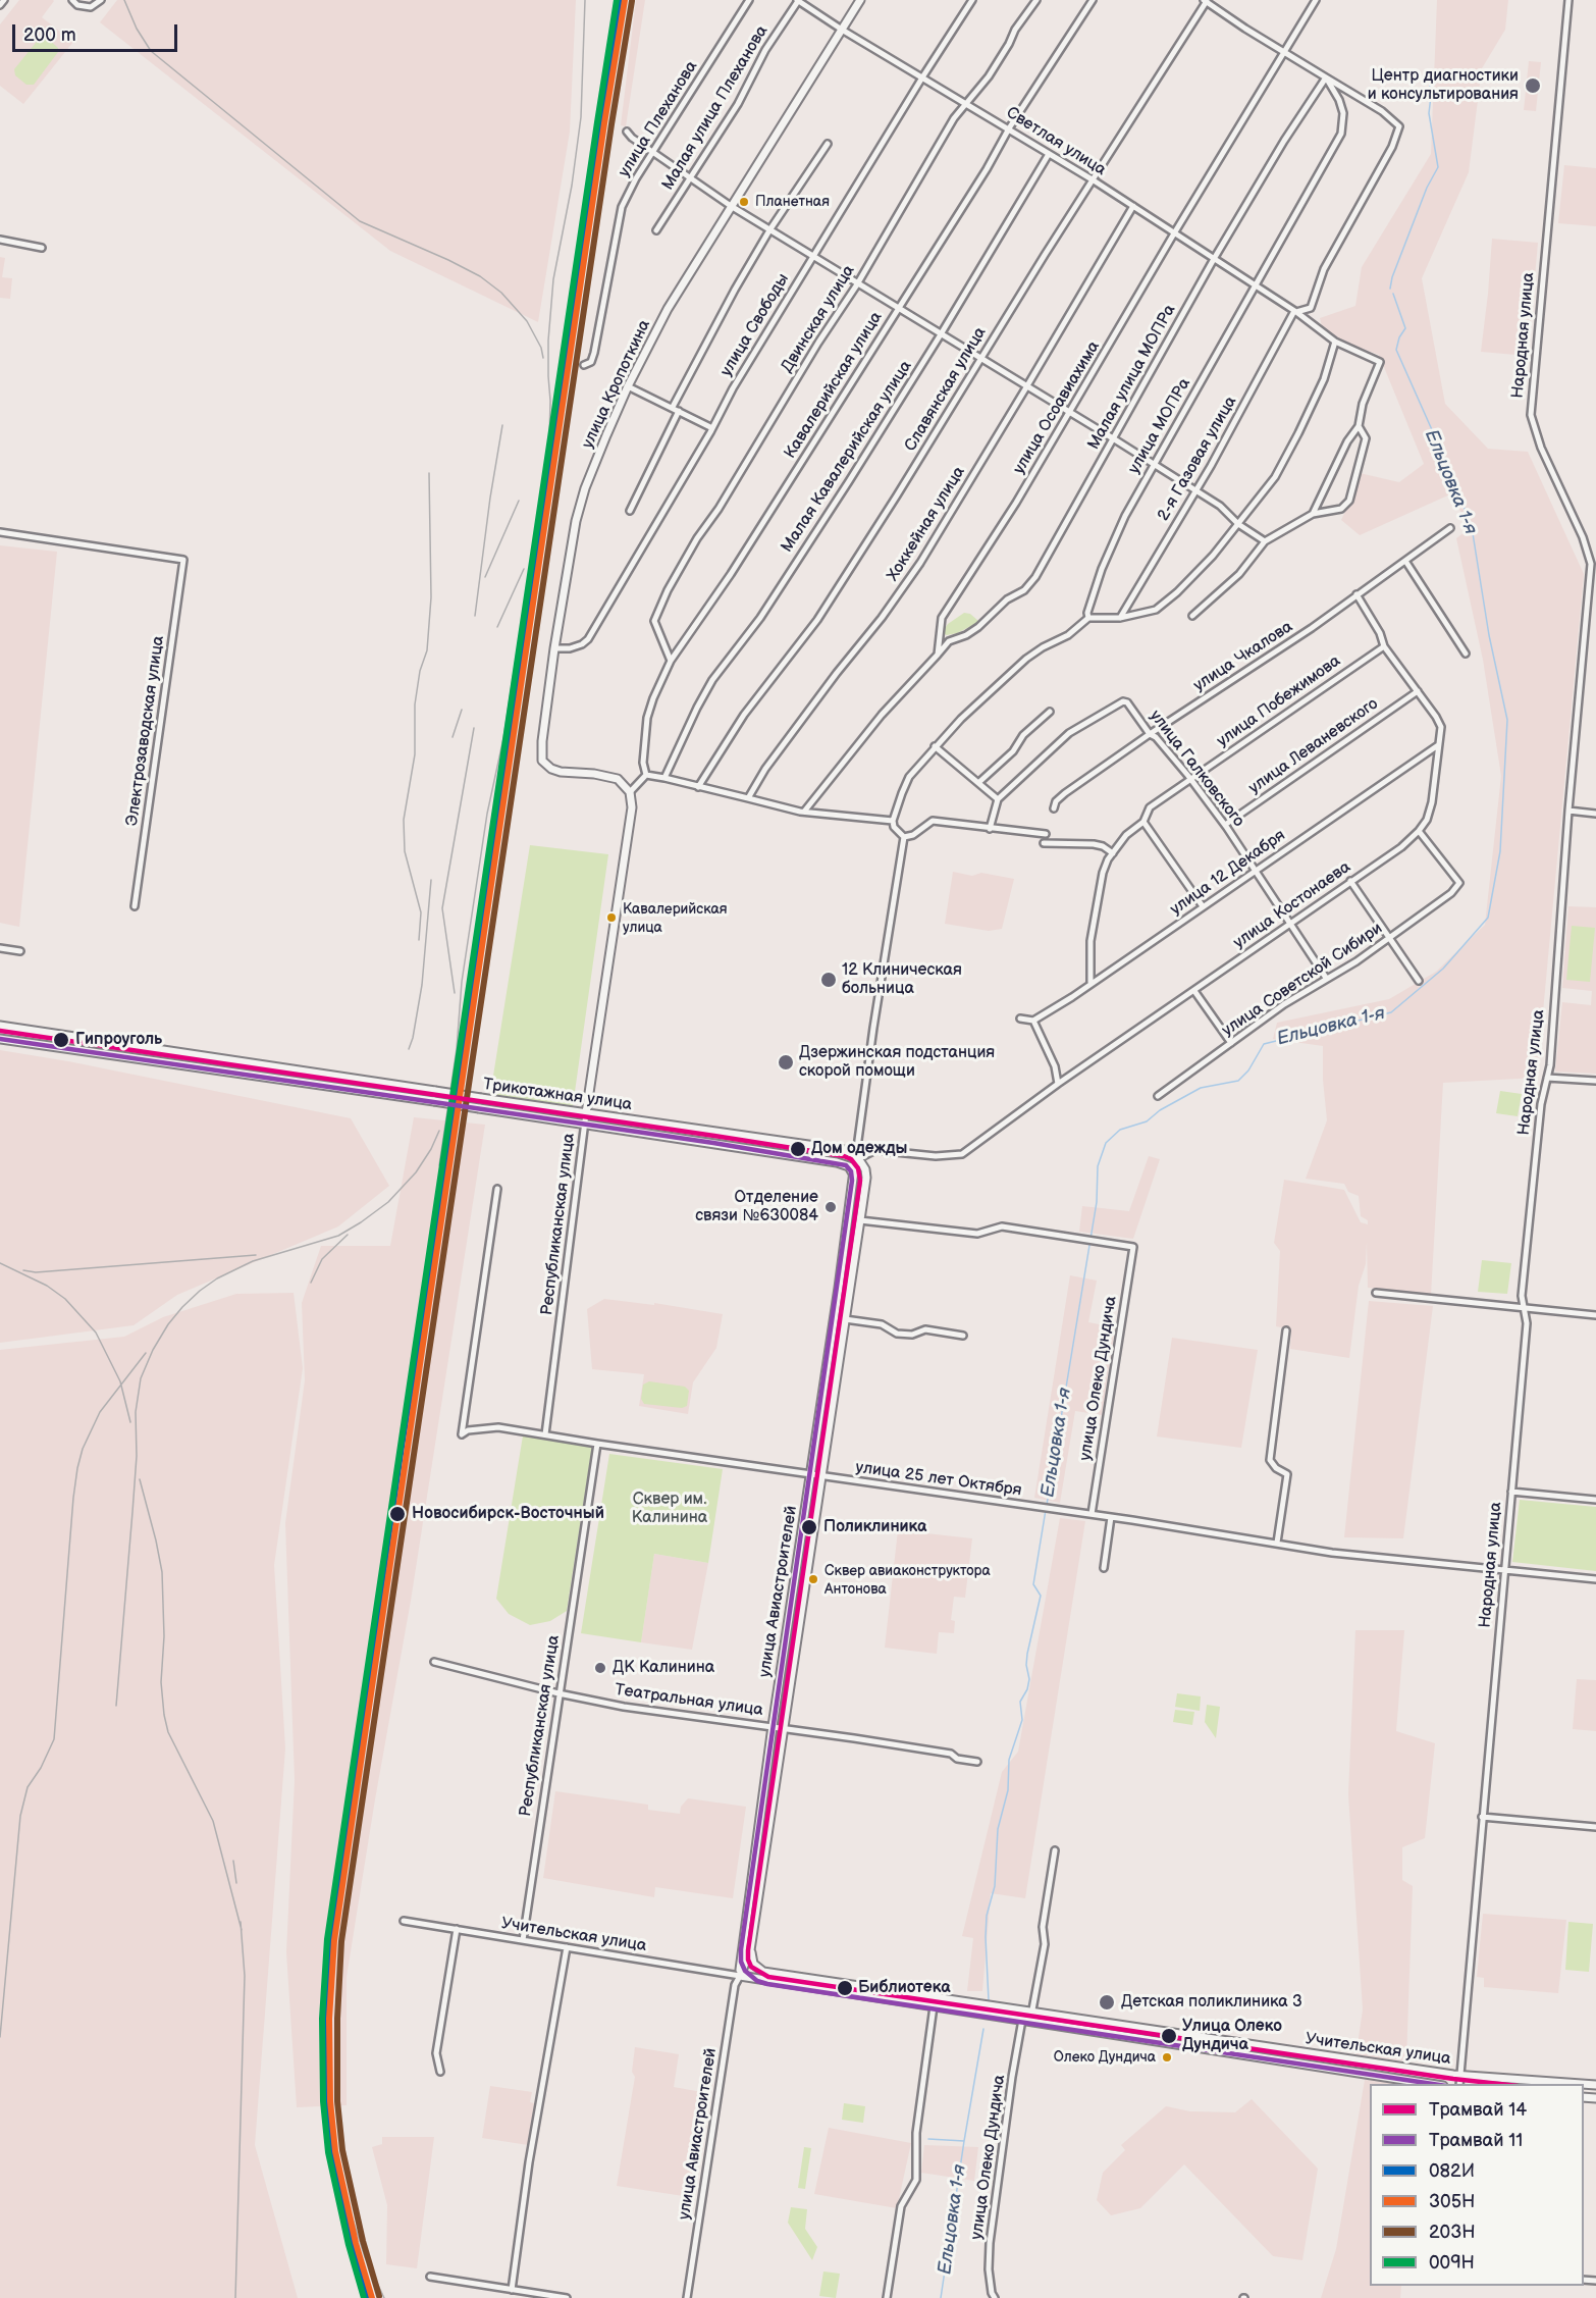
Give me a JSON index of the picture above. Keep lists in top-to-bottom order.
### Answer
{
  "streets": {
    "main road": [
      "улица Кропоткина",
      "Трикотажная улица",
      "Республиканская улица",
      "улица Авиастроителей",
      "Учительская улица"
    ],
    "street": [
      "Малая улица Плеханова",
      "улица Плеханова",
      "Светлая улица",
      "Двинская улица",
      "улица Свободы",
      "Народная улица",
      "Малая улица МОПРа",
      "Кавалерийская улица",
      "Славянская улица",
      "улица Осоавиахима",
      "улица МОПРа",
      "Малая Кавалерийская улица",
      "2-я Газовая улица",
      "Хоккейная улица",
      "улица Чкалова",
      "улица Побежимова",
      "Электрозаводская улица",
      "улица Леваневского",
      "улица Галковского",
      "улица 12 Декабря",
      "улица Костонаева",
      "улица Советской Сибири",
      "улица Олеко Дундича",
      "улица 25 лет Октября",
      "Театральная улица"
    ]
  },
  "crossings": [
    ["Малая улица Плеханова", "Светлая улица"],
    ["Светлая улица", "Двинская улица"],
    ["Светлая улица", "улица Свободы"],
    ["Светлая улица", "Малая улица МОПРа"],
    ["Светлая улица", "улица Кропоткина"],
    ["Светлая улица", "Кавалерийская улица"],
    ["Светлая улица", "Славянская улица"],
    ["Светлая улица", "улица Осоавиахима"],
    ["Светлая улица", "улица МОПРа"],
    ["Светлая улица", "Малая Кавалерийская улица"],
    ["Светлая улица", "2-я Газовая улица"],
    ["Светлая улица", "Хоккейная улица"],
    ["Двинская улица", "Кавалерийская улица"],
    ["улица Свободы", "улица Кропоткина"],
    ["Народная улица", "улица 25 лет Октября"],
    ["Народная улица", "Учительская улица"],
    ["Малая улица МОПРа", "улица Осоавиахима"],
    ["Малая улица МОПРа", "улица МОПРа"],
    ["Малая улица МОПРа", "2-я Газовая улица"],
    ["улица Кропоткина", "Республиканская улица"],
    ["улица МОПРа", "2-я Газовая улица"],
    ["улица Чкалова", "улица Галковского"],
    ["улица Чкалова", "улица Костонаева"],
    ["улица Побежимова", "улица Галковского"],
    ["улица Побежимова", "улица 12 Декабря"],
    ["улица Побежимова", "улица Костонаева"],
    ["улица Леваневского", "улица Галковского"],
    ["улица Леваневского", "улица Костонаева"],
    ["улица Галковского", "улица 12 Декабря"],
    ["улица Галковского", "улица Костонаева"],
    ["улица Галковского", "улица Советской Сибири"],
    ["улица 12 Декабря", "улица Костонаева"],
    ["улица Костонаева", "улица Советской Сибири"],
    ["улица Костонаева", "Трикотажная улица"],
    ["Трикотажная улица", "Республиканская улица"],
    ["Трикотажная улица", "улица Авиастроителей"],
    ["Республиканская улица", "улица 25 лет Октября"],
    ["Республиканская улица", "Театральная улица"],
    ["Республиканская улица", "Учительская улица"],
    ["улица Олеко Дундича", "улица 25 лет Октября"],
    ["улица Олеко Дундича", "улица Авиастроителей"],
    ["улица Олеко Дундича", "Учительская улица"],
    ["улица 25 лет Октября", "улица Авиастроителей"],
    ["улица Авиастроителей", "Театральная улица"],
    ["улица Авиастроителей", "Учительская улица"]
  ],
  "water": ["Ельцовка 1-я"],
  "parks": ["Сквер им. Калинина"],
  "places": [
    "Центр диагностики и консультирования",
    "Планетная",
    "Кавалерийская улица",
    "12 Клиническая больница",
    "Гипроуголь",
    "Дзержинская подстанция скорой помощи",
    "Дом одежды",
    "Отделение связи №630084",
    "Новосибирск-Восточный",
    "Поликлиника",
    "Сквер авиаконструктора Антонова",
    "ДК Калинина",
    "Библиотека",
    "Детская поликлиника 3",
    "Улица Олеко Дундича",
    "Олеко Дундича"
  ],
  "lines": [
    "transit line 082И",
    "transit line 305Н",
    "transit line 009Н",
    "transit line 203Н",
    "tram line 14",
    "tram line 11"
  ],
  "legend": [
    "Трамвай 14",
    "Трамвай 11",
    "082И",
    "305Н",
    "203Н",
    "009Н"
  ],
  "scale_bar": "200 m"
}
